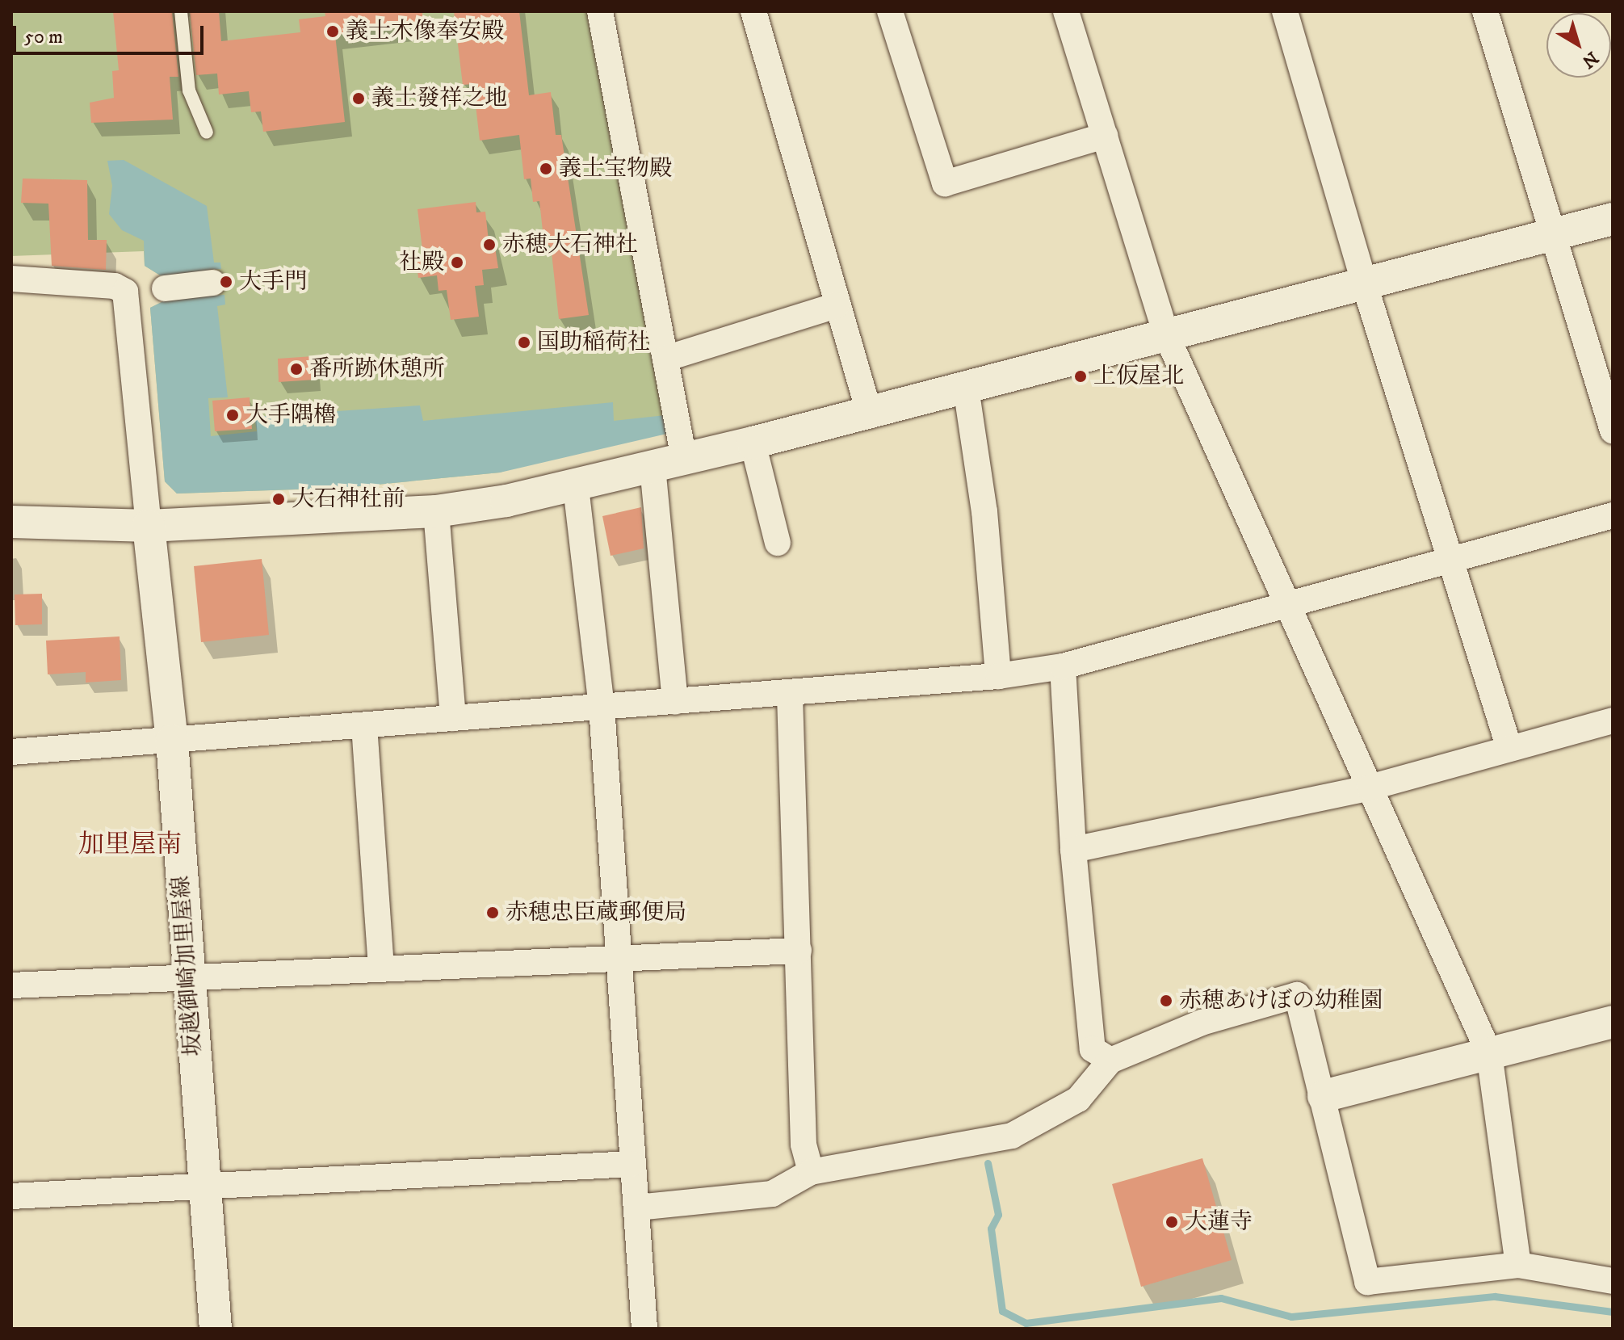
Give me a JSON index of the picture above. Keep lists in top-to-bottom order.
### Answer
{
  "streets": {
    "street": ["坂越御崎加里屋線"]
  },
  "districts": ["加里屋南"],
  "places": [
    "義士木像奉安殿",
    "義士發祥之地",
    "義士宝物殿",
    "赤穂大石神社",
    "社殿",
    "大手門",
    "国助稲荷社",
    "番所跡休憩所",
    "上仮屋北",
    "大手隅櫓",
    "大石神社前",
    "赤穂忠臣蔵郵便局",
    "赤穂あけぼの幼稚園",
    "大蓮寺"
  ],
  "scale_bar": "50 m",
  "north": "bottom right"
}
